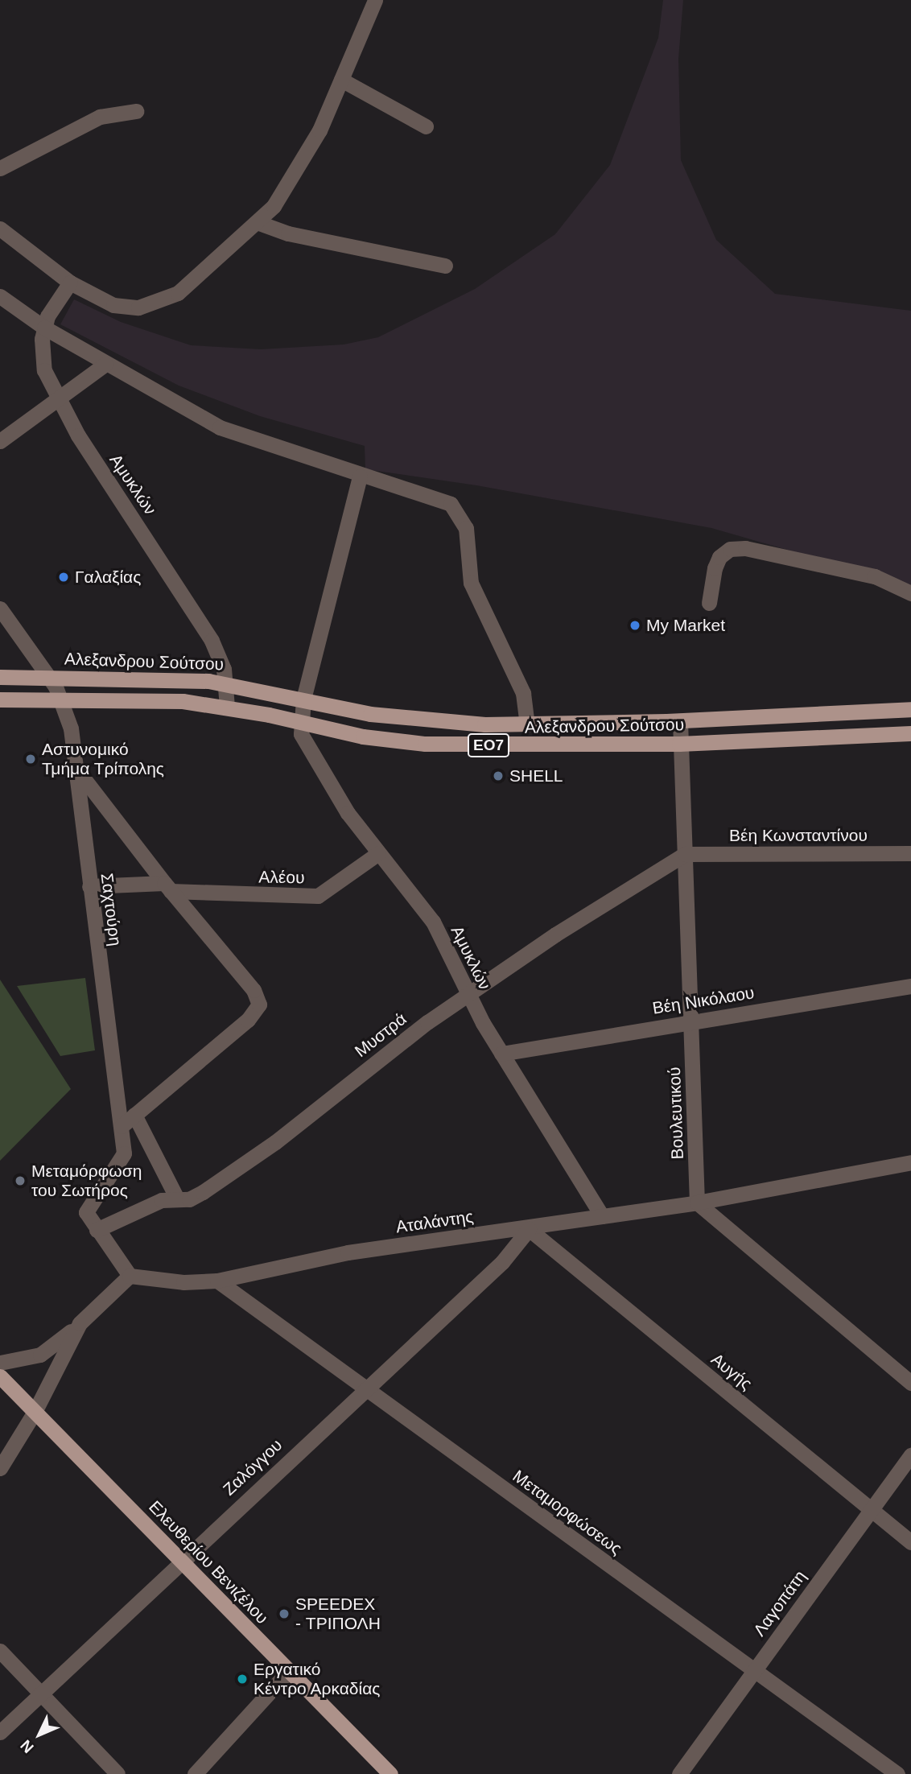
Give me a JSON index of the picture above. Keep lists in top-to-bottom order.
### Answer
{
  "streets": {
    "main road": ["Αλεξανδρου Σούτσου", "ΕΟ7", "Ελευθερίου Βενιζέλου"],
    "street": [
      "Αμυκλών",
      "Βέη Κωνσταντίνου",
      "Αλέου",
      "Σαχτούρη",
      "Βέη Νικόλαου",
      "Μυστρά",
      "Βουλευτικού",
      "Αταλάντης",
      "Αυγής",
      "Ζαλόγγου",
      "Μεταμορφώσεως",
      "Λαγοπάτη"
    ]
  },
  "crossings": [
    ["Αμυκλών", "Αλεξανδρου Σούτσου"],
    ["Αμυκλών", "Αλέου"],
    ["Αμυκλών", "Βέη Νικόλαου"],
    ["Αμυκλών", "Μυστρά"],
    ["Αμυκλών", "Αταλάντης"],
    ["Αλεξανδρου Σούτσου", "Σαχτούρη"],
    ["Αλεξανδρου Σούτσου", "Βουλευτικού"],
    ["Βέη Κωνσταντίνου", "Μυστρά"],
    ["Βέη Κωνσταντίνου", "Βουλευτικού"],
    ["Αλέου", "Σαχτούρη"],
    ["Βέη Νικόλαου", "Βουλευτικού"],
    ["Μυστρά", "Βουλευτικού"],
    ["Βουλευτικού", "Αταλάντης"],
    ["Αταλάντης", "Αυγής"],
    ["Αταλάντης", "Ζαλόγγου"],
    ["Αταλάντης", "Μεταμορφώσεως"],
    ["Αυγής", "Ζαλόγγου"],
    ["Αυγής", "Λαγοπάτη"],
    ["Ζαλόγγου", "Μεταμορφώσεως"],
    ["Ζαλόγγου", "Ελευθερίου Βενιζέλου"],
    ["Μεταμορφώσεως", "Λαγοπάτη"]
  ],
  "places": [
    "Γαλαξίας",
    "My Market",
    "Αστυνομικό Τμήμα Τρίπολης",
    "SHELL",
    "Μεταμόρφωση του Σωτήρος",
    "SPEEDEX - ΤΡΙΠΟΛΗ",
    "Εργατικό Κέντρο Αρκαδίας"
  ],
  "north": "bottom left"
}
